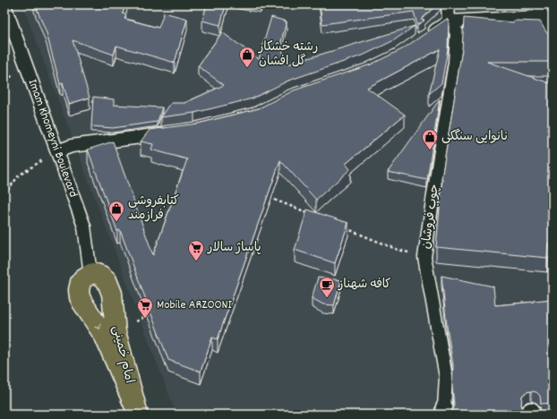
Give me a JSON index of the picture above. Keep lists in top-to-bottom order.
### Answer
{
  "streets": {
    "main road": ["امام خمینی"],
    "street": ["Imam Khomeyni Boulevard", "چوب فروشان"]
  },
  "crossings": [
    ["Imam Khomeyni Boulevard", "امام خمینی"]
  ],
  "places": {
    "shop": ["رشته خشکار گل افشان", "نانوایی سنگکی", "کتابفروشی فرازمند"],
    "supermarket": ["پاساژ سالار", "Mobile ARZOONI"],
    "cafe": ["کافه شهناز"]
  }
}
